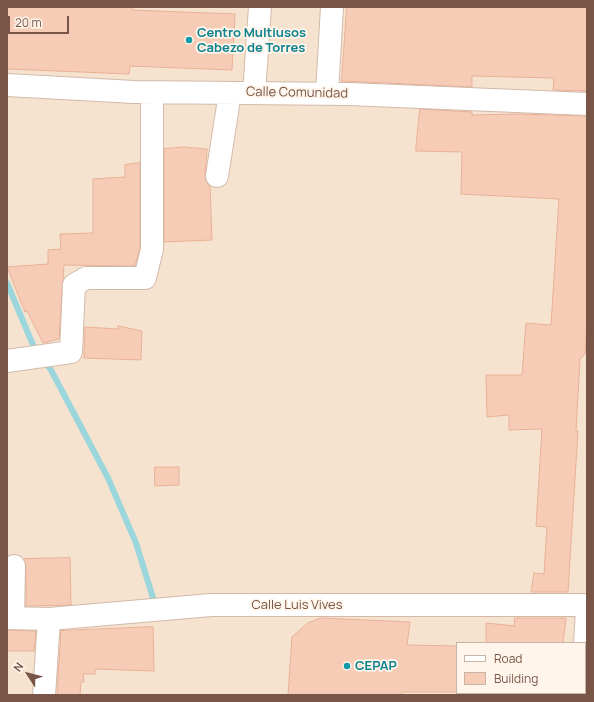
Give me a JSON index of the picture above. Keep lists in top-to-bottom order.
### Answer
{
  "streets": {
    "street": ["Calle Comunidad", "Calle Luis Vives"]
  },
  "places": ["Centro Multiusos Cabezo de Torres", "CEPAP"],
  "legend": ["Road", "Building"],
  "scale_bar": "20 m",
  "north": "top left"
}
